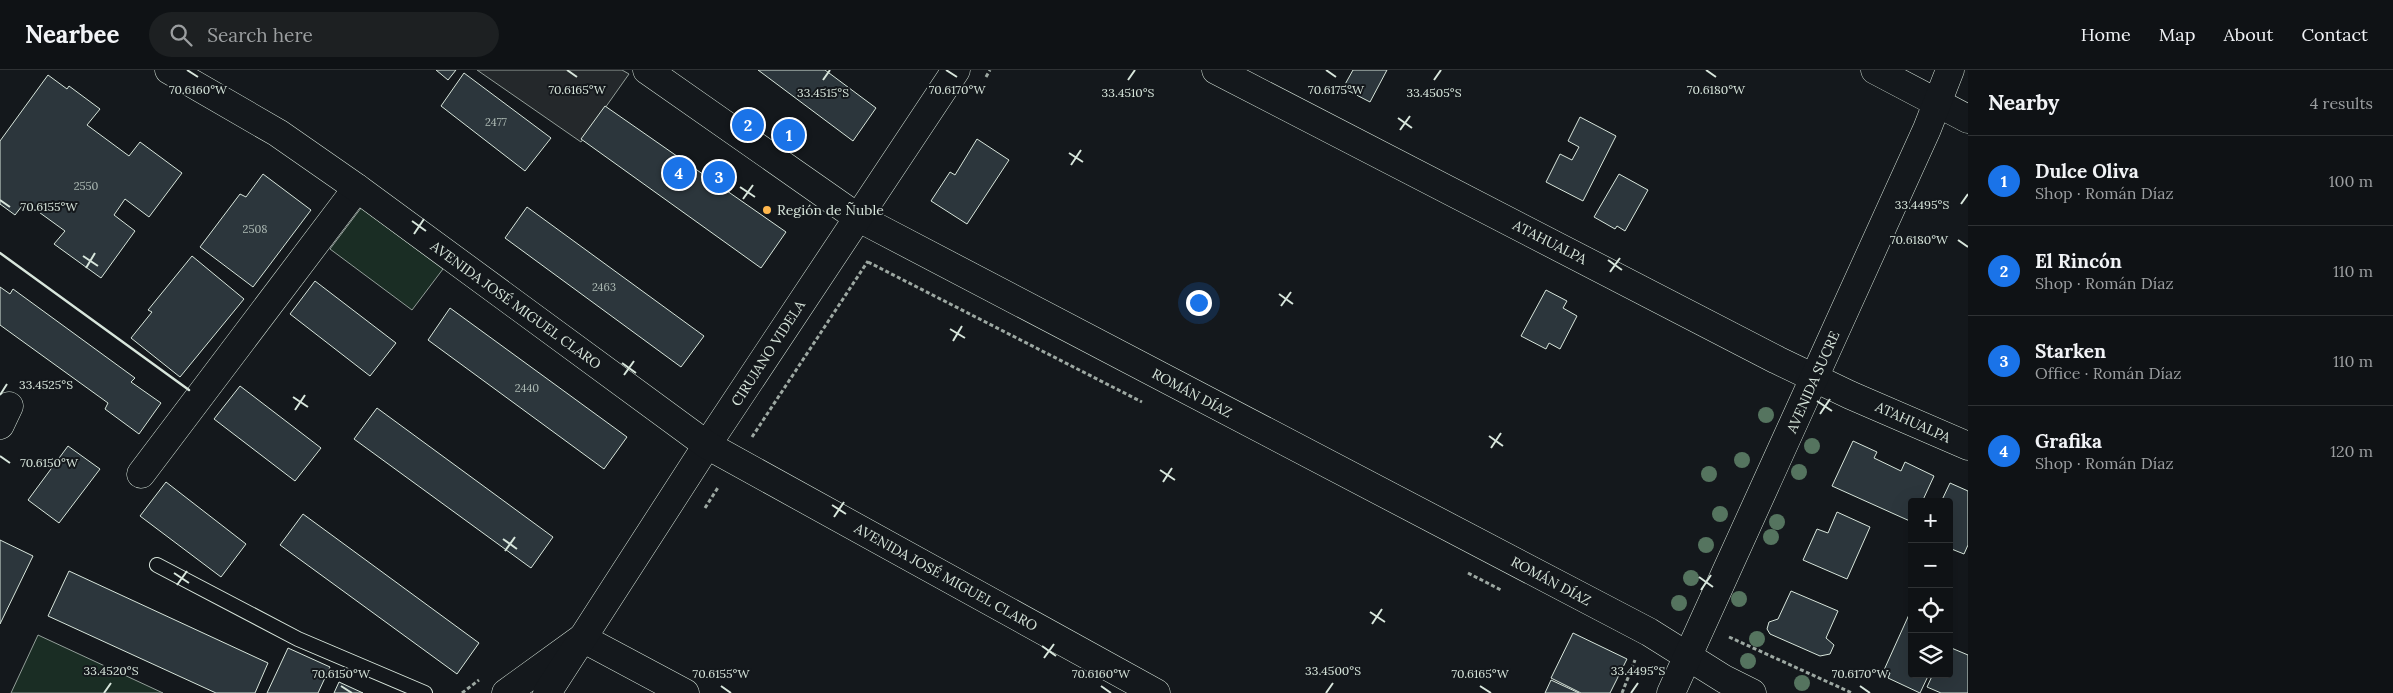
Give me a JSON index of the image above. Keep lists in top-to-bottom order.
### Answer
{
  "streets": {
    "street": [
      "ATAHUALPA",
      "AVENIDA JOSÉ MIGUEL CLARO",
      "CIRUJANO VIDELA",
      "AVENIDA SUCRE",
      "ROMÁN DÍAZ"
    ]
  },
  "crossings": [
    ["ATAHUALPA", "AVENIDA SUCRE"],
    ["AVENIDA JOSÉ MIGUEL CLARO", "CIRUJANO VIDELA"],
    ["CIRUJANO VIDELA", "ROMÁN DÍAZ"],
    ["AVENIDA SUCRE", "ROMÁN DÍAZ"]
  ],
  "places": ["Región de Ñuble"],
  "house_numbers": [
    "2477",
    "2550",
    "2508",
    "2463",
    "2440"
  ],
  "page": {
    "header": "Nearbee",
    "search": "Search here",
    "nav": [
      "Home",
      "Map",
      "About",
      "Contact"
    ],
    "heading": ["Nearby", "4 results"],
    "pins": [
      "2",
      "1",
      "4",
      "3"
    ],
    "list": [
      {
        "mark": "1",
        "name": "Dulce Oliva",
        "note": "Shop · Román Díaz",
        "value": "100 m"
      },
      {
        "mark": "2",
        "name": "El Rincón",
        "note": "Shop · Román Díaz",
        "value": "110 m"
      },
      {
        "mark": "3",
        "name": "Starken",
        "note": "Office · Román Díaz",
        "value": "110 m"
      },
      {
        "mark": "4",
        "name": "Grafika",
        "note": "Shop · Román Díaz",
        "value": "120 m"
      }
    ],
    "map_buttons": ["+", "−"]
  },
  "coordinates": [
    "70.6160°W",
    "70.6165°W",
    "70.6170°W",
    "70.6175°W",
    "70.6180°W",
    "33.4515°S",
    "33.4510°S",
    "33.4505°S",
    "33.4495°S",
    "70.6155°W",
    "33.4525°S",
    "70.6150°W",
    "33.4520°S",
    "33.4500°S"
  ]
}
